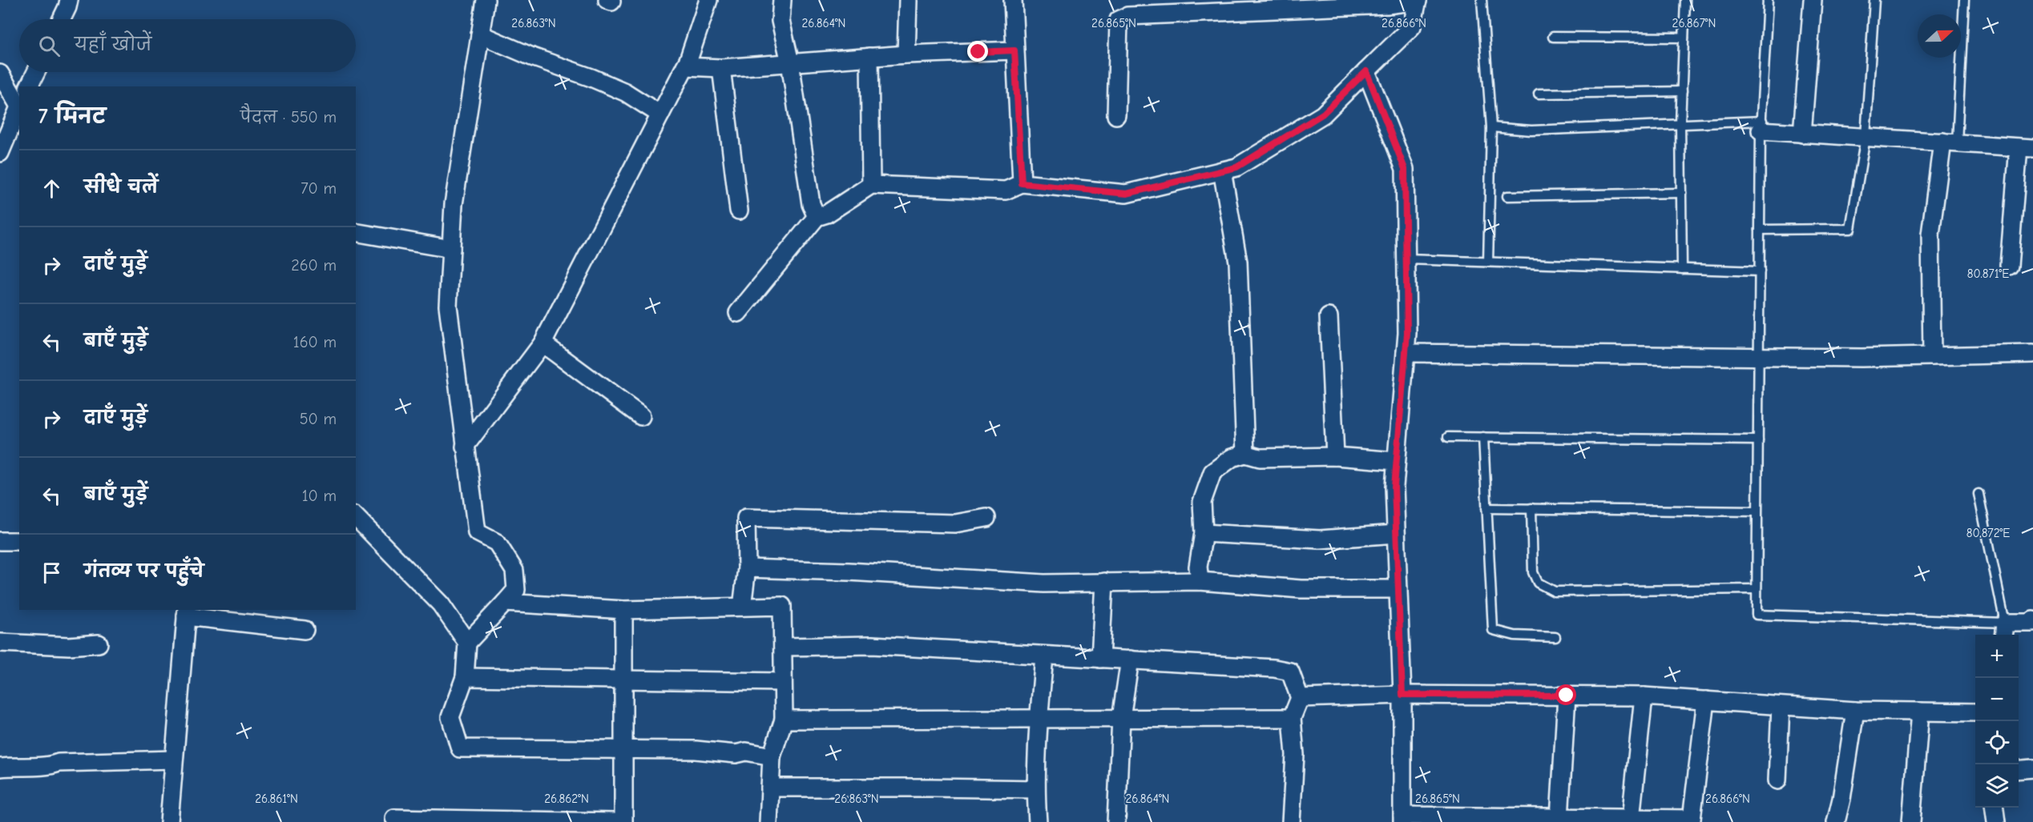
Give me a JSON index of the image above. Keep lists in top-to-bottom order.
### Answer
{
  "north": "right",
  "page": {
    "search": "यहाँ खोजें",
    "heading": ["7 मिनट", "पैदल · 550 m"],
    "list": [
      ["सीधे चलें", "70 m"],
      ["दाएँ मुड़ें", "260 m"],
      ["बाएँ मुड़ें", "160 m"],
      ["दाएँ मुड़ें", "50 m"],
      ["बाएँ मुड़ें", "10 m"],
      "गंतव्य पर पहुँचे"
    ],
    "map_buttons": ["+", "−"]
  },
  "coordinates": [
    "26.863°N",
    "26.864°N",
    "26.865°N",
    "26.866°N",
    "26.867°N",
    "80.871°E",
    "80.872°E",
    "26.861°N",
    "26.862°N"
  ]
}
